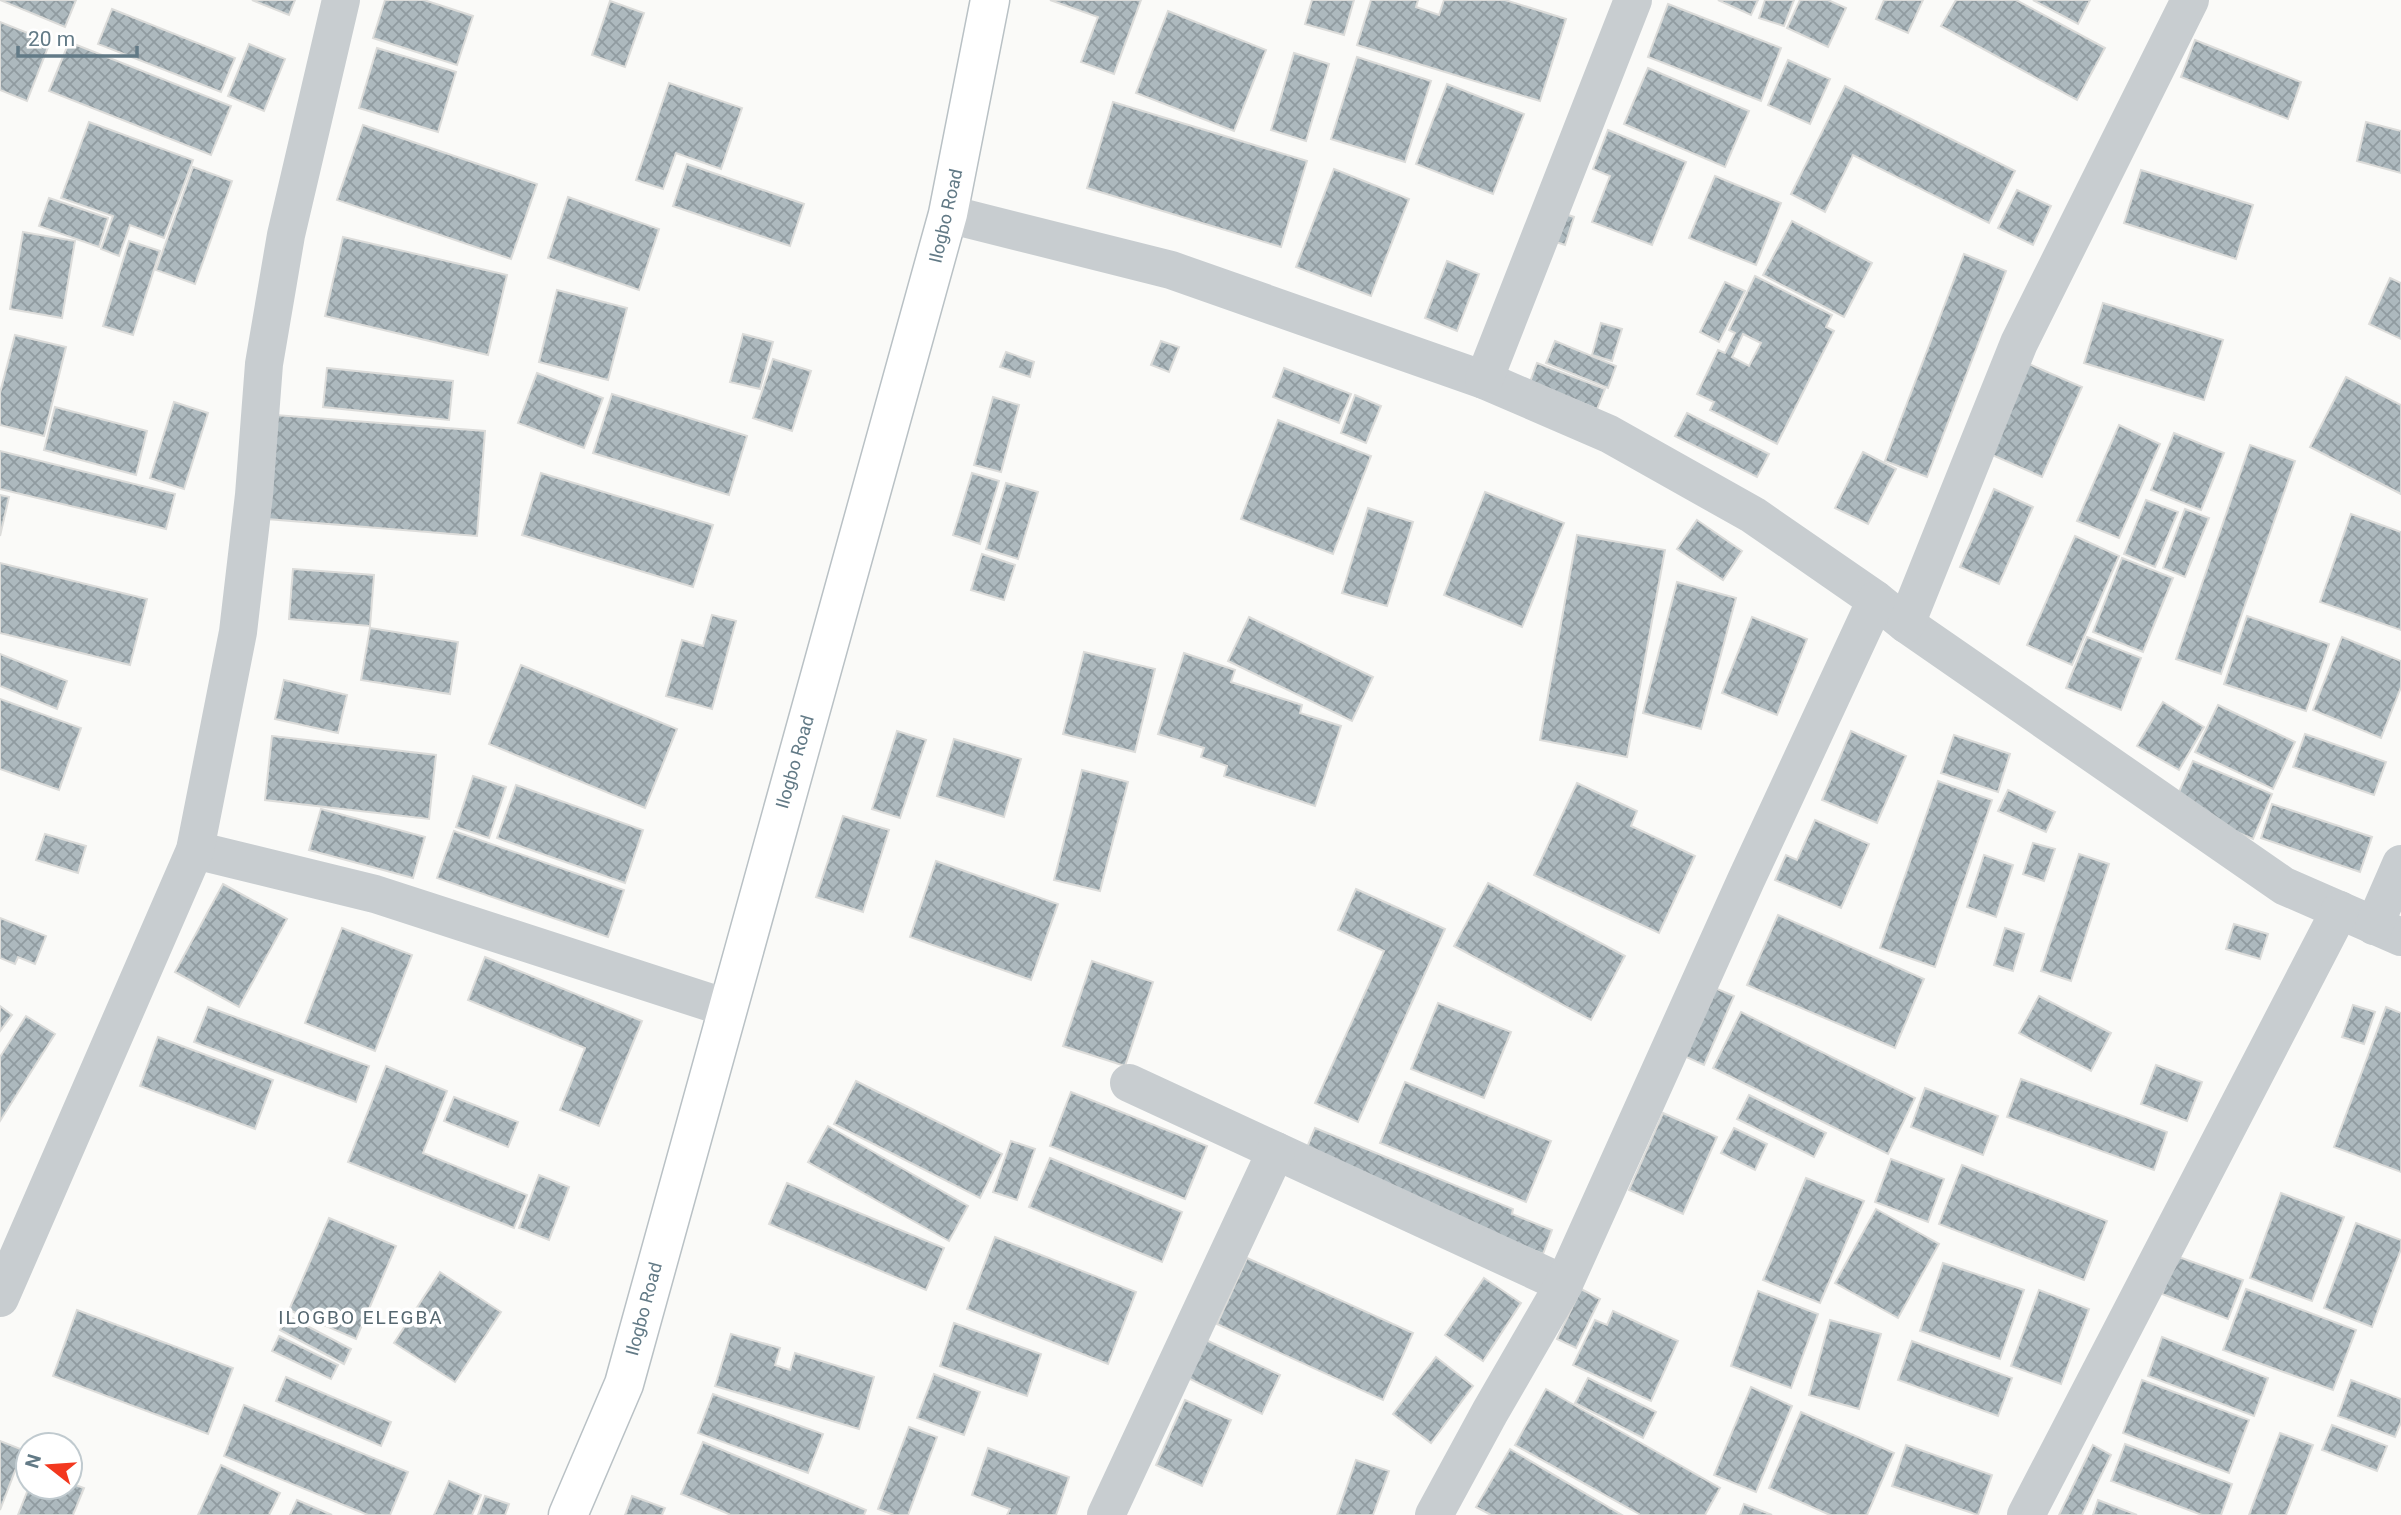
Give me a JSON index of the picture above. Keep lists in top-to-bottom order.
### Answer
{
  "streets": {
    "main road": ["Ilogbo Road"]
  },
  "districts": ["ILOGBO ELEGBA"],
  "scale_bar": "20 m",
  "north": "left"
}
